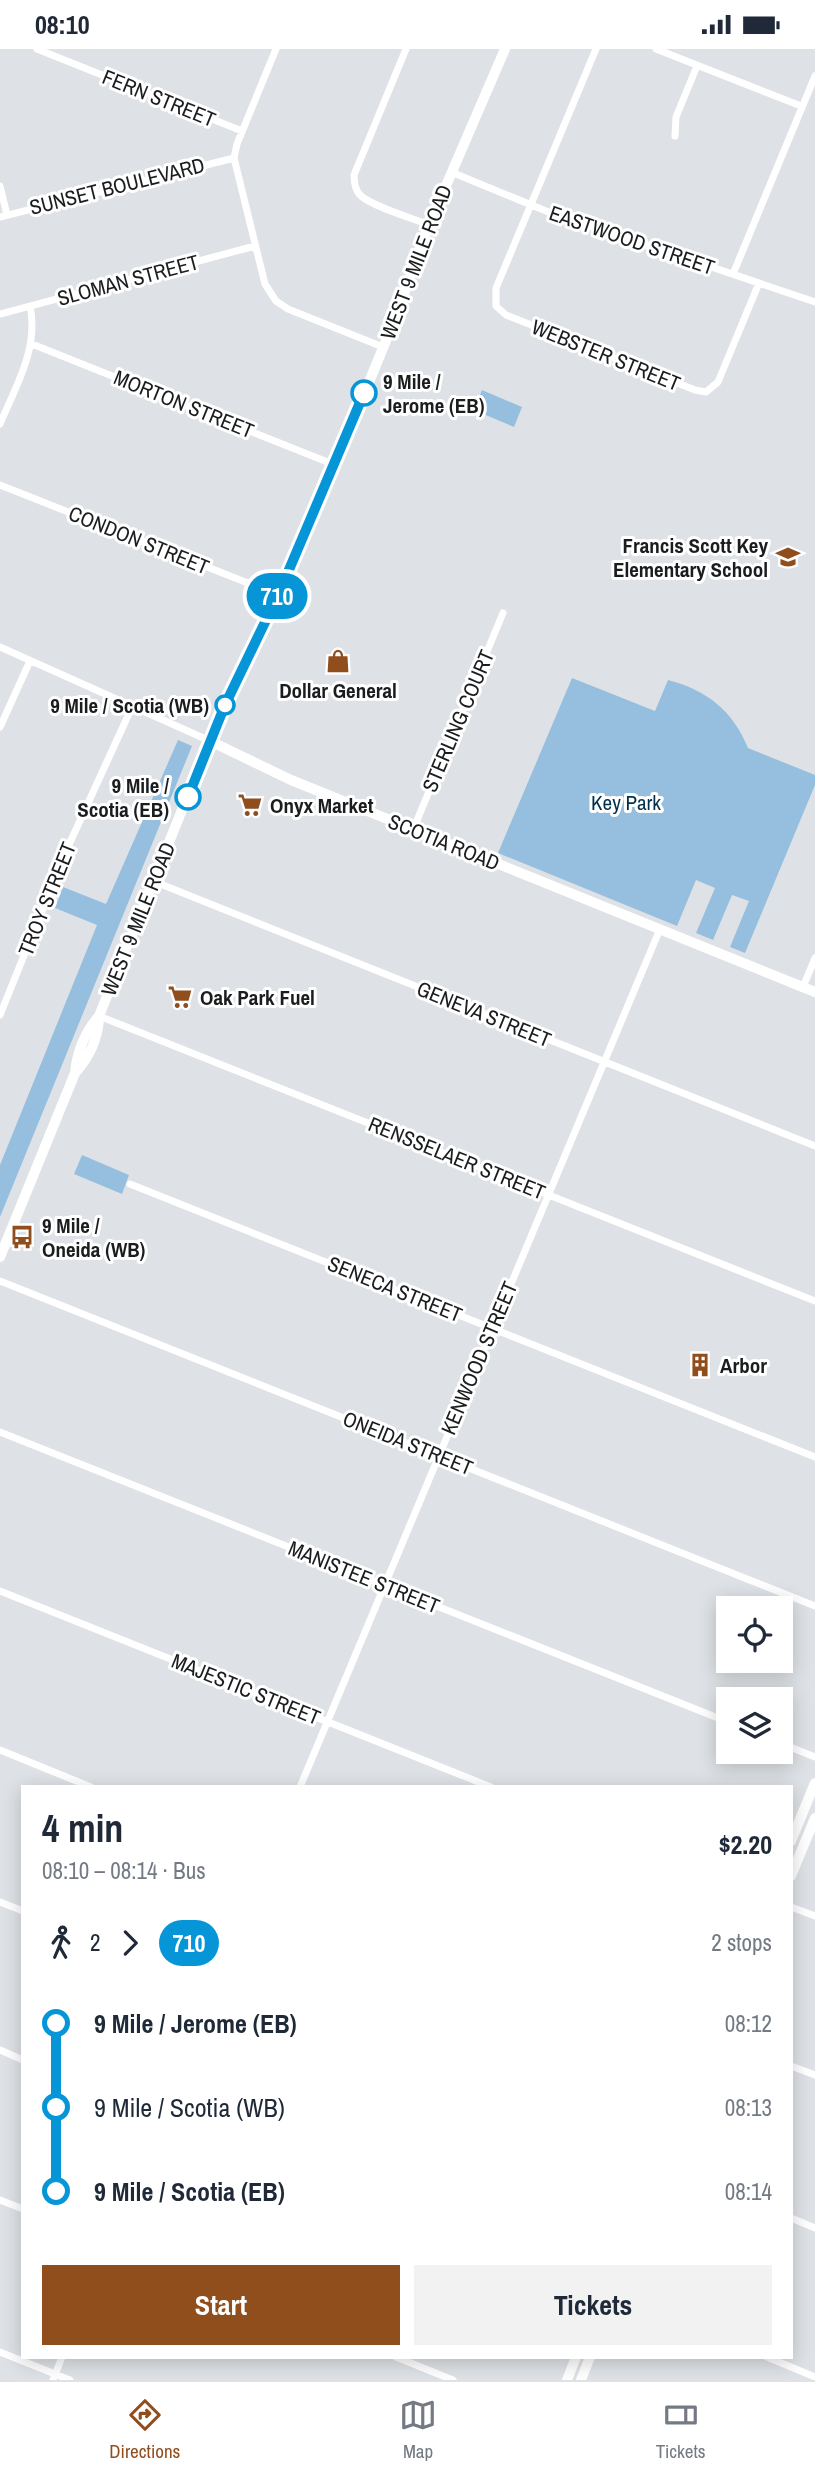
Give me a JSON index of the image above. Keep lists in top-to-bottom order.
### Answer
{
  "streets": {
    "main road": ["WEST 9 MILE ROAD"],
    "street": [
      "FERN STREET",
      "SUNSET BOULEVARD",
      "EASTWOOD STREET",
      "SLOMAN STREET",
      "WEBSTER STREET",
      "MORTON STREET",
      "CONDON STREET",
      "STERLING COURT",
      "SCOTIA ROAD",
      "TROY STREET",
      "GENEVA STREET",
      "RENSSELAER STREET",
      "SENECA STREET",
      "KENWOOD STREET",
      "ONEIDA STREET",
      "MANISTEE STREET",
      "MAJESTIC STREET"
    ]
  },
  "crossings": [
    ["EASTWOOD STREET", "WEST 9 MILE ROAD"],
    ["EASTWOOD STREET", "WEBSTER STREET"],
    ["WEST 9 MILE ROAD", "MORTON STREET"],
    ["WEST 9 MILE ROAD", "CONDON STREET"],
    ["WEST 9 MILE ROAD", "SCOTIA ROAD"],
    ["WEST 9 MILE ROAD", "GENEVA STREET"],
    ["WEST 9 MILE ROAD", "RENSSELAER STREET"],
    ["STERLING COURT", "SCOTIA ROAD"],
    ["SCOTIA ROAD", "TROY STREET"],
    ["SCOTIA ROAD", "KENWOOD STREET"],
    ["GENEVA STREET", "KENWOOD STREET"],
    ["RENSSELAER STREET", "KENWOOD STREET"],
    ["SENECA STREET", "KENWOOD STREET"],
    ["KENWOOD STREET", "ONEIDA STREET"],
    ["KENWOOD STREET", "MANISTEE STREET"],
    ["KENWOOD STREET", "MAJESTIC STREET"]
  ],
  "parks": ["Key Park"],
  "places": {
    "other": ["9 Mile / Jerome (EB)", "9 Mile / Scotia (WB)", "9 Mile / Scotia (EB)"],
    "school or university": ["Francis Scott Key Elementary School"],
    "shop": ["Dollar General"],
    "supermarket": ["Onyx Market", "Oak Park Fuel"],
    "bus stop": ["9 Mile / Oneida (WB)"],
    "building": ["Arbor"]
  },
  "lines": ["bus line 710"],
  "page": {
    "status": "08:10",
    "on_map": "710",
    "heading": ["4 min", "08:10 – 08:14 · Bus", "$2.20"],
    "legs": ["2", "710", "2 stops"],
    "list": [
      {
        "name": "9 Mile / Jerome (EB)",
        "value": "08:12"
      },
      {
        "name": "9 Mile / Scotia (WB)",
        "value": "08:13"
      },
      {
        "name": "9 Mile / Scotia (EB)",
        "value": "08:14"
      }
    ],
    "buttons": ["Start", "Tickets"],
    "tabs": ["Directions", "Map", "Tickets"]
  }
}
